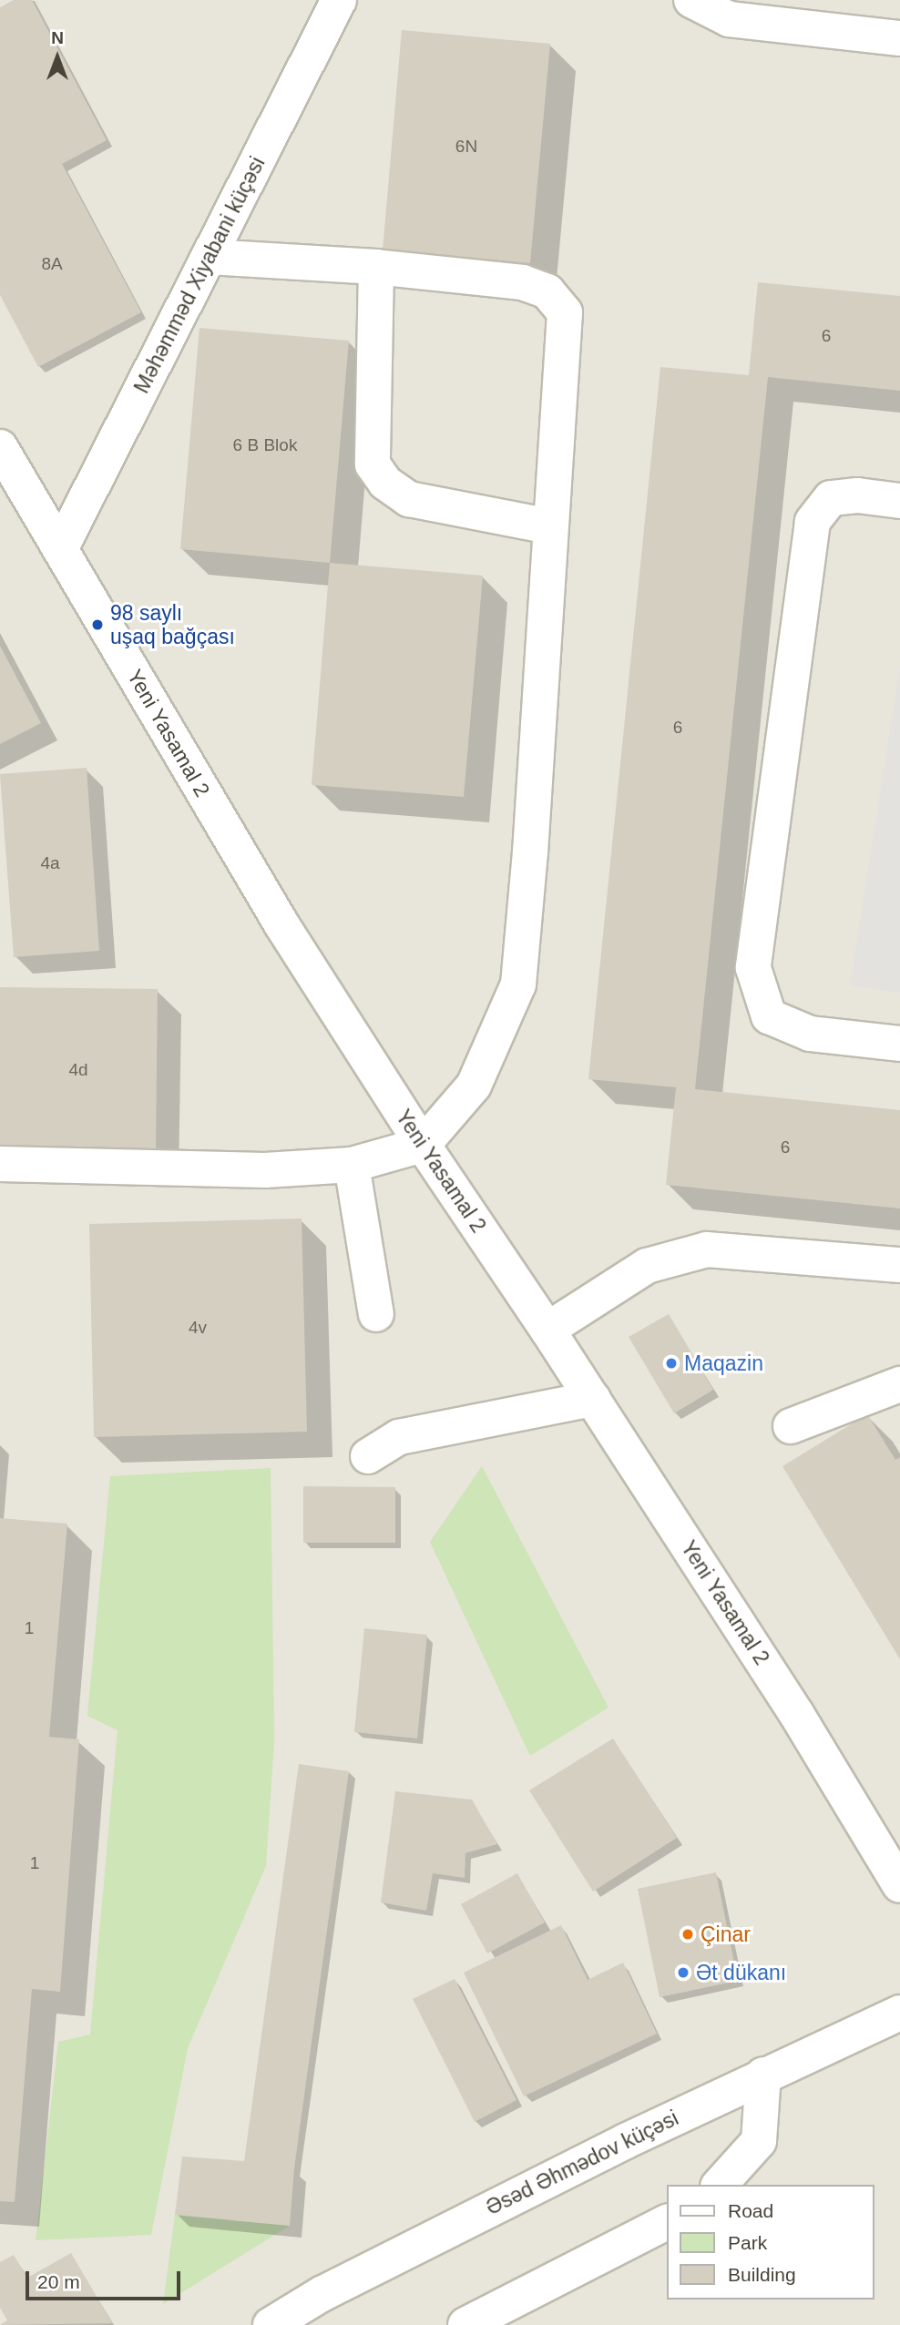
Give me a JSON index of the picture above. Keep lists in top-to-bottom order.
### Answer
{
  "streets": {
    "street": ["Məhəmməd Xiyabani küçəsi", "Yeni Yasamal 2", "Əsəd Əhmədov küçəsi"]
  },
  "crossings": [
    ["Məhəmməd Xiyabani küçəsi", "Yeni Yasamal 2"]
  ],
  "places": [
    "98 saylı uşaq bağçası",
    "Maqazin",
    "Çinar",
    "Ət dükanı"
  ],
  "house_numbers": [
    "6N",
    "8A",
    "6",
    "6 B Blok",
    "6",
    "4a",
    "4d",
    "6",
    "4v",
    "1",
    "1"
  ],
  "legend": ["Road", "Park", "Building"],
  "scale_bar": "20 m",
  "north": "top"
}
